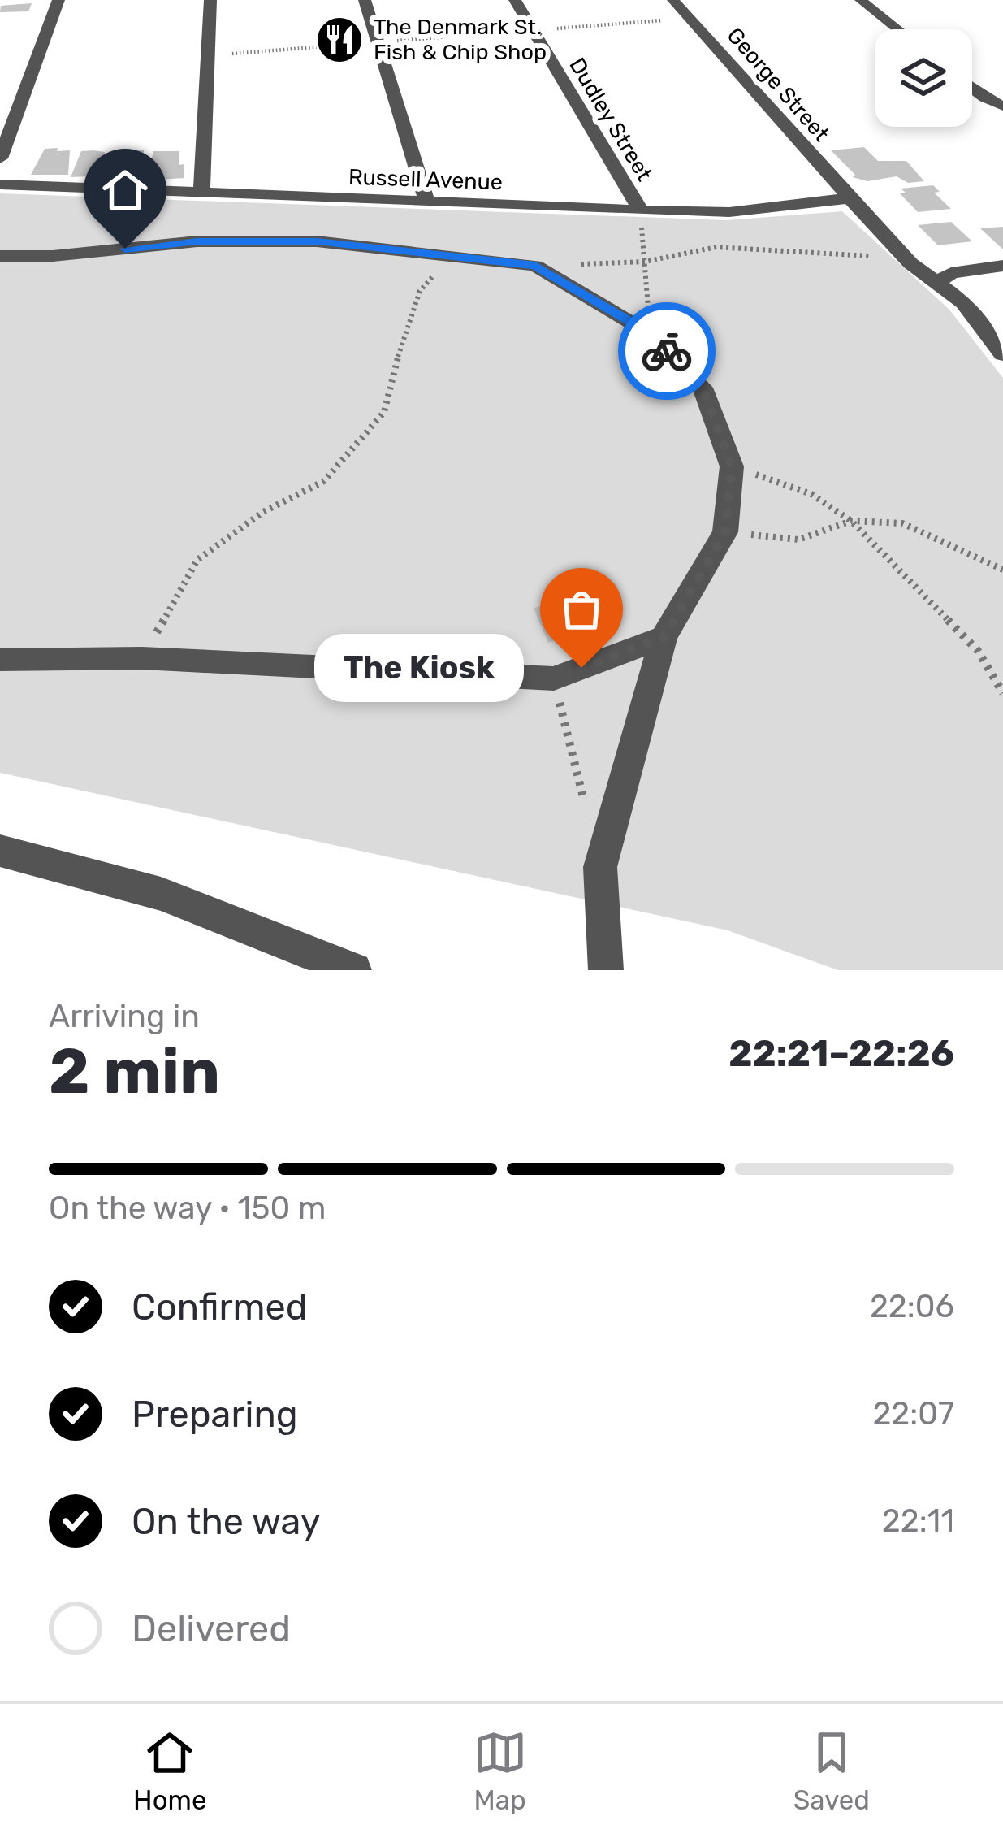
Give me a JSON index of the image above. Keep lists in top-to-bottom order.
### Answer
{
  "streets": {
    "street": ["George Street", "Dudley Street", "Russell Avenue"]
  },
  "crossings": [
    ["George Street", "Russell Avenue"],
    ["Dudley Street", "Russell Avenue"]
  ],
  "places": {
    "restaurant": ["The Denmark St. Fish & Chip Shop"],
    "other": ["The Kiosk"]
  },
  "page": {
    "bubble": "The Kiosk",
    "heading": ["2 min", "Arriving in", "22:21–22:26"],
    "bar": "On the way · 150 m",
    "list": [
      ["Confirmed", "22:06"],
      ["Preparing", "22:07"],
      ["On the way", "22:11"],
      "Delivered"
    ],
    "tabs": ["Home", "Map", "Saved"]
  }
}
